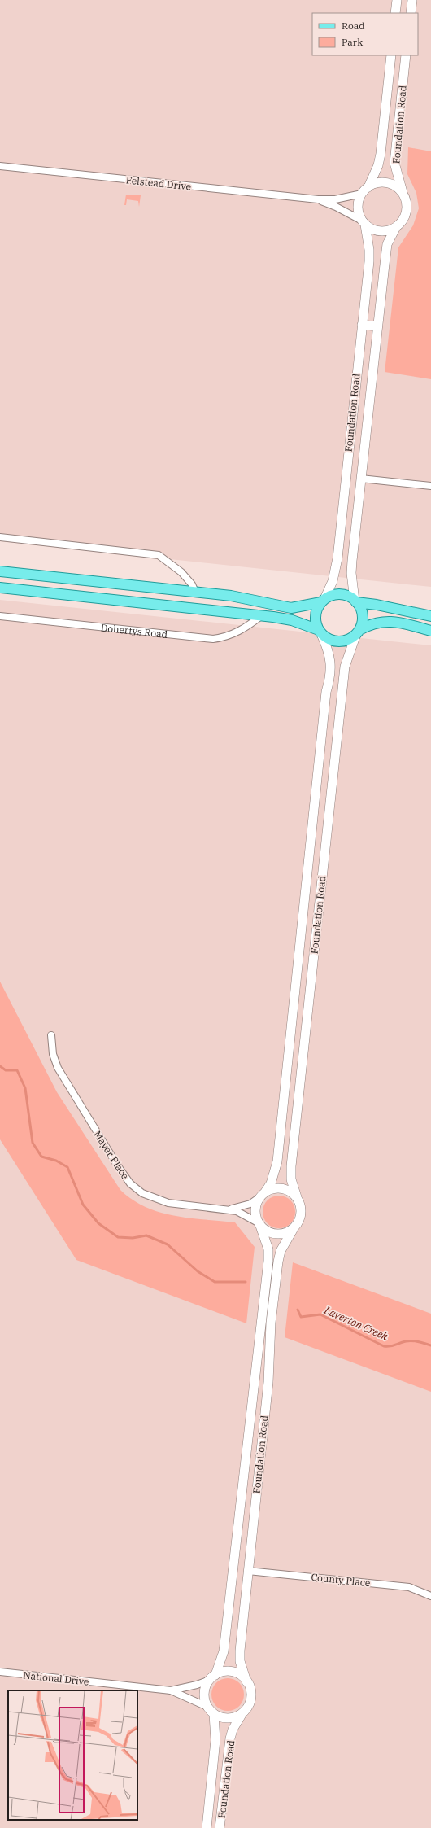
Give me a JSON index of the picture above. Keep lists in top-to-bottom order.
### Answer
{
  "streets": {
    "street": [
      "Foundation Road",
      "Felstead Drive",
      "Dohertys Road",
      "Mayer Place",
      "County Place",
      "National Drive"
    ]
  },
  "crossings": [
    ["Foundation Road", "Felstead Drive"],
    ["Foundation Road", "Mayer Place"],
    ["Foundation Road", "County Place"],
    ["Foundation Road", "National Drive"]
  ],
  "water": ["Laverton Creek"],
  "legend": ["Road", "Park"]
}
